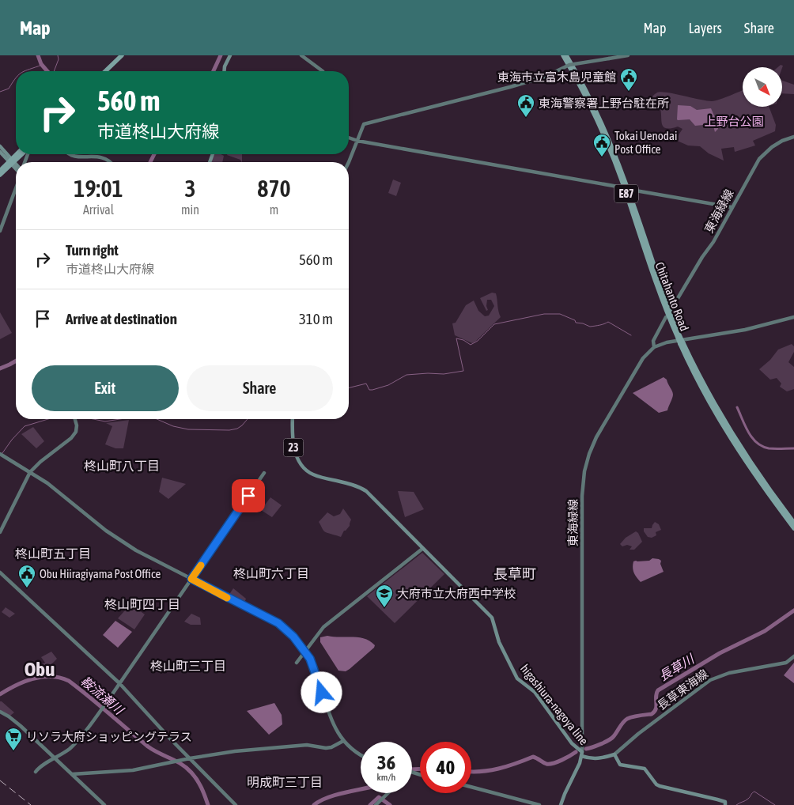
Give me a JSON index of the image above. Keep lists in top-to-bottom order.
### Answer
{
  "streets": {
    "highway": ["E87", "Chitahanto Road"],
    "main road": ["23", "higashiura-nagoya line"],
    "street": ["東海緑線", "長草東海線"]
  },
  "crossings": [
    ["東海緑線", "higashiura-nagoya line"],
    ["長草東海線", "higashiura-nagoya line"]
  ],
  "districts": [
    "柊山町八丁目",
    "柊山町五丁目",
    "柊山町六丁目",
    "長草町",
    "柊山町四丁目",
    "柊山町三丁目",
    "Obu",
    "明成町三丁目"
  ],
  "water": ["長草川", "鞍流瀬川"],
  "parks": ["上野台公園"],
  "places": {
    "public building": [
      "東海市立富木島児童館",
      "東海警察署上野台駐在所",
      "Tokai Uenodai Post Office",
      "Obu Hiiragiyama Post Office"
    ],
    "school or university": ["大府市立大府西中学校"],
    "supermarket": ["リソラ大府ショッピングテラス"]
  },
  "north": "bottom right",
  "page": {
    "header": "Map",
    "nav": ["Map", "Layers", "Share"],
    "turn": ["560 m", "市道柊山大府線"],
    "eta": [
      "19:01",
      "Arrival",
      "3",
      "min",
      "870",
      "m"
    ],
    "list": [
      {
        "name": "Turn right",
        "note": "市道柊山大府線",
        "value": "560 m"
      },
      {
        "name": "Arrive at destination",
        "value": "310 m"
      }
    ],
    "buttons": ["Exit", "Share"],
    "speed": "36 km/h",
    "limit": "40"
  }
}
